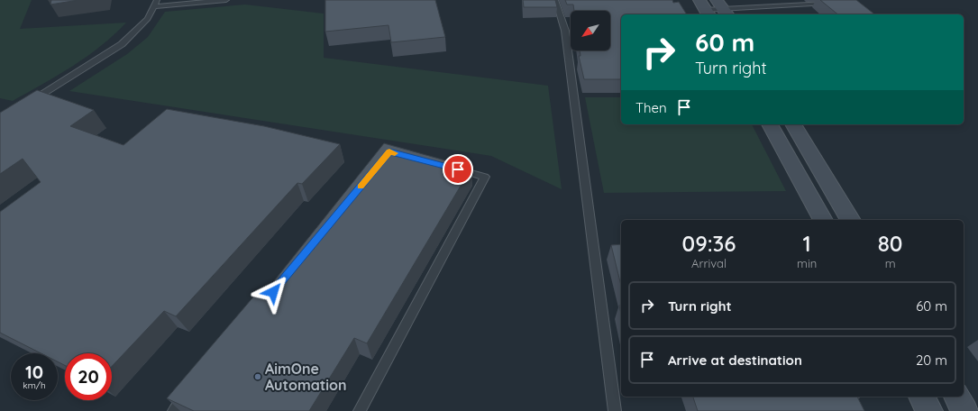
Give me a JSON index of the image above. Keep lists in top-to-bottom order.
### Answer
{
  "places": ["AimOne Automation"],
  "north": "bottom left",
  "page": {
    "turn": ["60 m", "Turn right"],
    "then": "Then",
    "eta": [
      "09:36",
      "Arrival",
      "1",
      "min",
      "80",
      "m"
    ],
    "list": [
      {
        "name": "Turn right",
        "value": "60 m"
      },
      {
        "name": "Arrive at destination",
        "value": "20 m"
      }
    ],
    "speed": "10 km/h",
    "limit": "20"
  }
}
